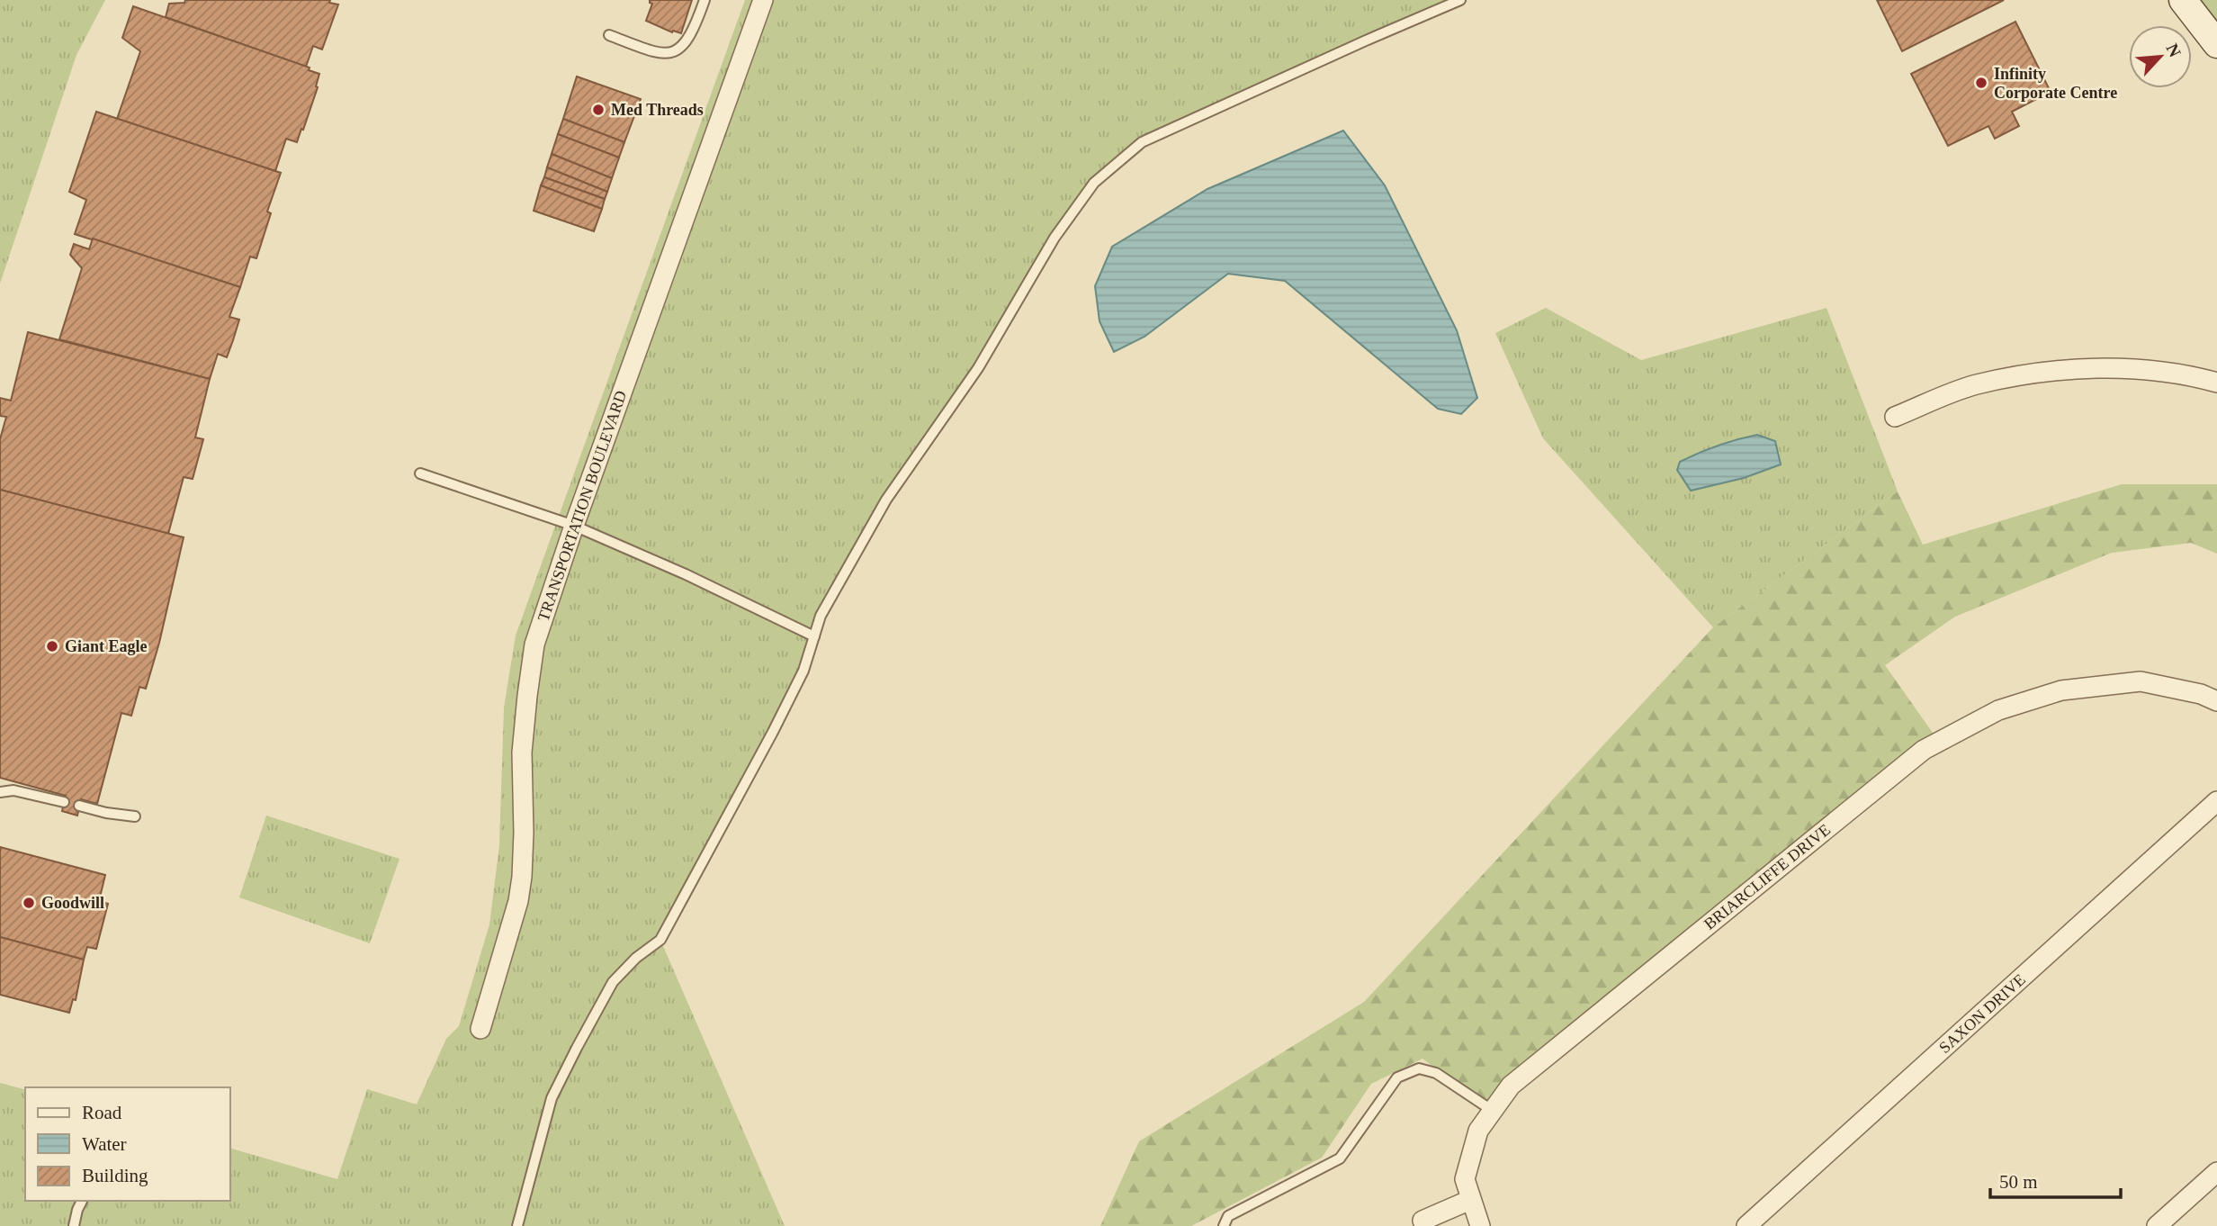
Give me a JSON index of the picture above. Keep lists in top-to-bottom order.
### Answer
{
  "streets": {
    "street": ["TRANSPORTATION BOULEVARD", "BRIARCLIFFE DRIVE", "SAXON DRIVE"]
  },
  "places": [
    "Infinity Corporate Centre",
    "Med Threads",
    "Giant Eagle",
    "Goodwill"
  ],
  "legend": ["Road", "Water", "Building"],
  "scale_bar": "50 m",
  "north": "top right"
}
